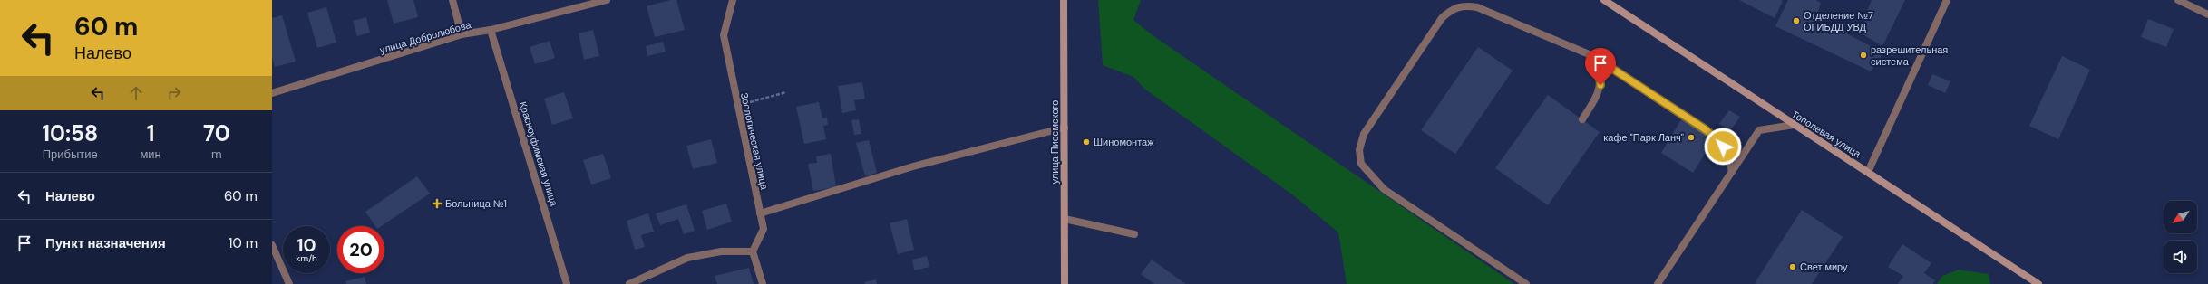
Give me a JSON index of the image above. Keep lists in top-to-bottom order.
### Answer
{
  "streets": {
    "main road": ["Тополевая улица", "улица Писемского"],
    "street": ["улица Добролюбова", "Зоологическая улица", "Красноуфимская улица"]
  },
  "crossings": [
    ["улица Добролюбова", "Красноуфимская улица"]
  ],
  "places": {
    "other": [
      "Отделение №7 ОГИБДД УВД",
      "разрешительная система",
      "кафе \"Парк Ланч\"",
      "Шиномонтаж",
      "Свет миру"
    ],
    "health": ["Больница №1"]
  },
  "north": "bottom left",
  "page": {
    "turn": ["60 m", "Налево"],
    "eta": [
      "10:58",
      "Прибытие",
      "1",
      "мин",
      "70",
      "m"
    ],
    "list": [
      {
        "name": "Налево",
        "value": "60 m"
      },
      {
        "name": "Пункт назначения",
        "value": "10 m"
      }
    ],
    "speed": "10 km/h",
    "limit": "20"
  }
}
